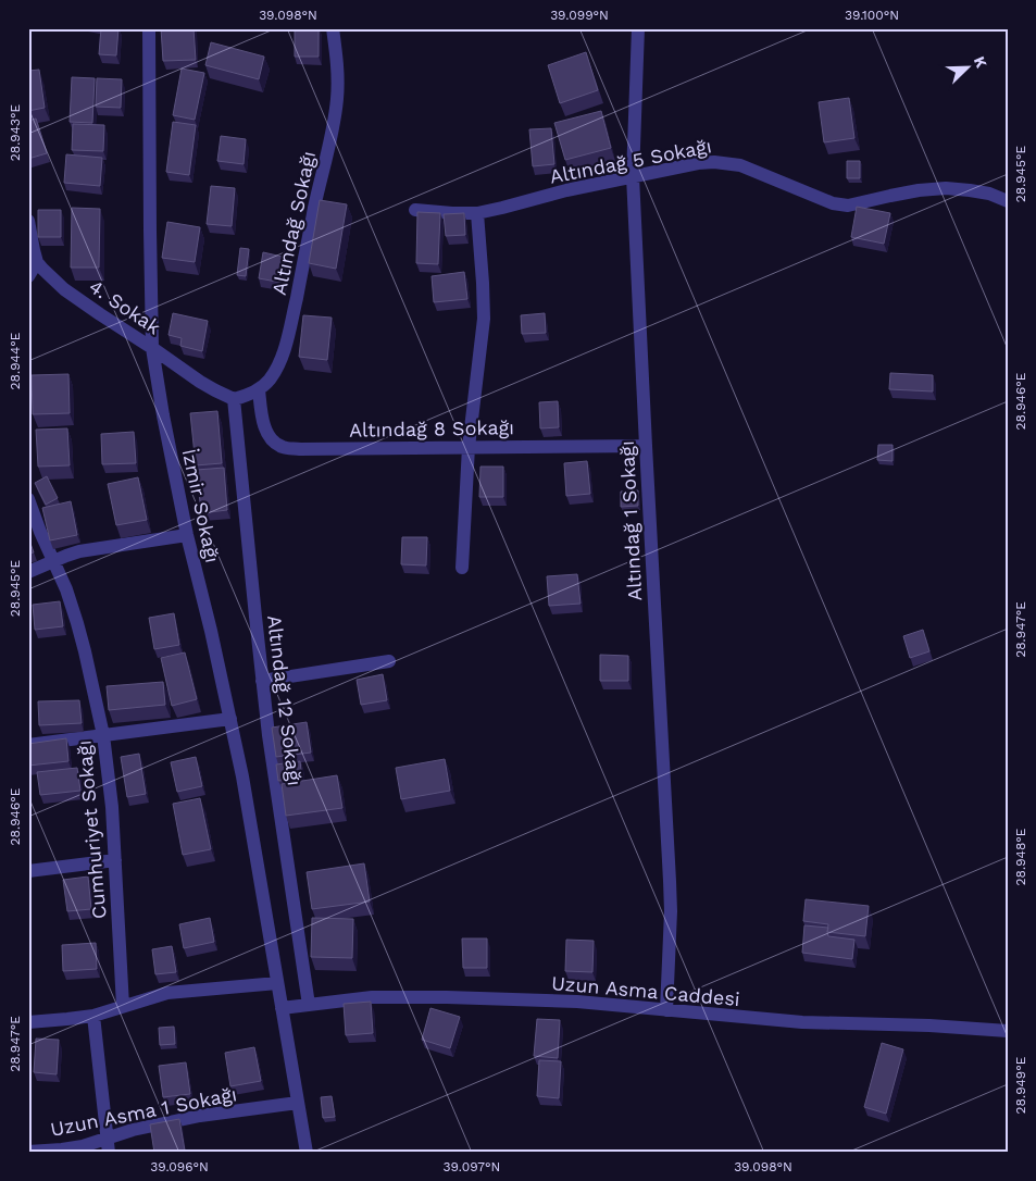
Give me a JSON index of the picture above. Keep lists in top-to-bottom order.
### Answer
{
  "streets": {
    "street": [
      "Altındağ 5 Sokağı",
      "Altındağ Sokağı",
      "4. Sokak",
      "Altındağ 8 Sokağı",
      "İzmir Sokağı",
      "Altındağ 1 Sokağı",
      "Altındağ 12 Sokağı",
      "Cumhuriyet Sokağı",
      "Uzun Asma Caddesi",
      "Uzun Asma 1 Sokağı"
    ]
  },
  "crossings": [
    ["Altındağ 5 Sokağı", "Altındağ 1 Sokağı"],
    ["Altındağ Sokağı", "Altındağ 8 Sokağı"],
    ["4. Sokak", "İzmir Sokağı"],
    ["4. Sokak", "Altındağ 12 Sokağı"],
    ["Altındağ 8 Sokağı", "Altındağ 1 Sokağı"],
    ["İzmir Sokağı", "Uzun Asma Caddesi"],
    ["İzmir Sokağı", "Uzun Asma 1 Sokağı"],
    ["Altındağ 1 Sokağı", "Uzun Asma Caddesi"],
    ["Altındağ 12 Sokağı", "Uzun Asma Caddesi"]
  ],
  "north": "top right",
  "coordinates": [
    "39.098°N",
    "39.099°N",
    "39.100°N",
    "28.943°E",
    "28.945°E",
    "28.944°E",
    "28.946°E",
    "28.947°E",
    "28.948°E",
    "28.949°E",
    "39.096°N",
    "39.097°N"
  ]
}
